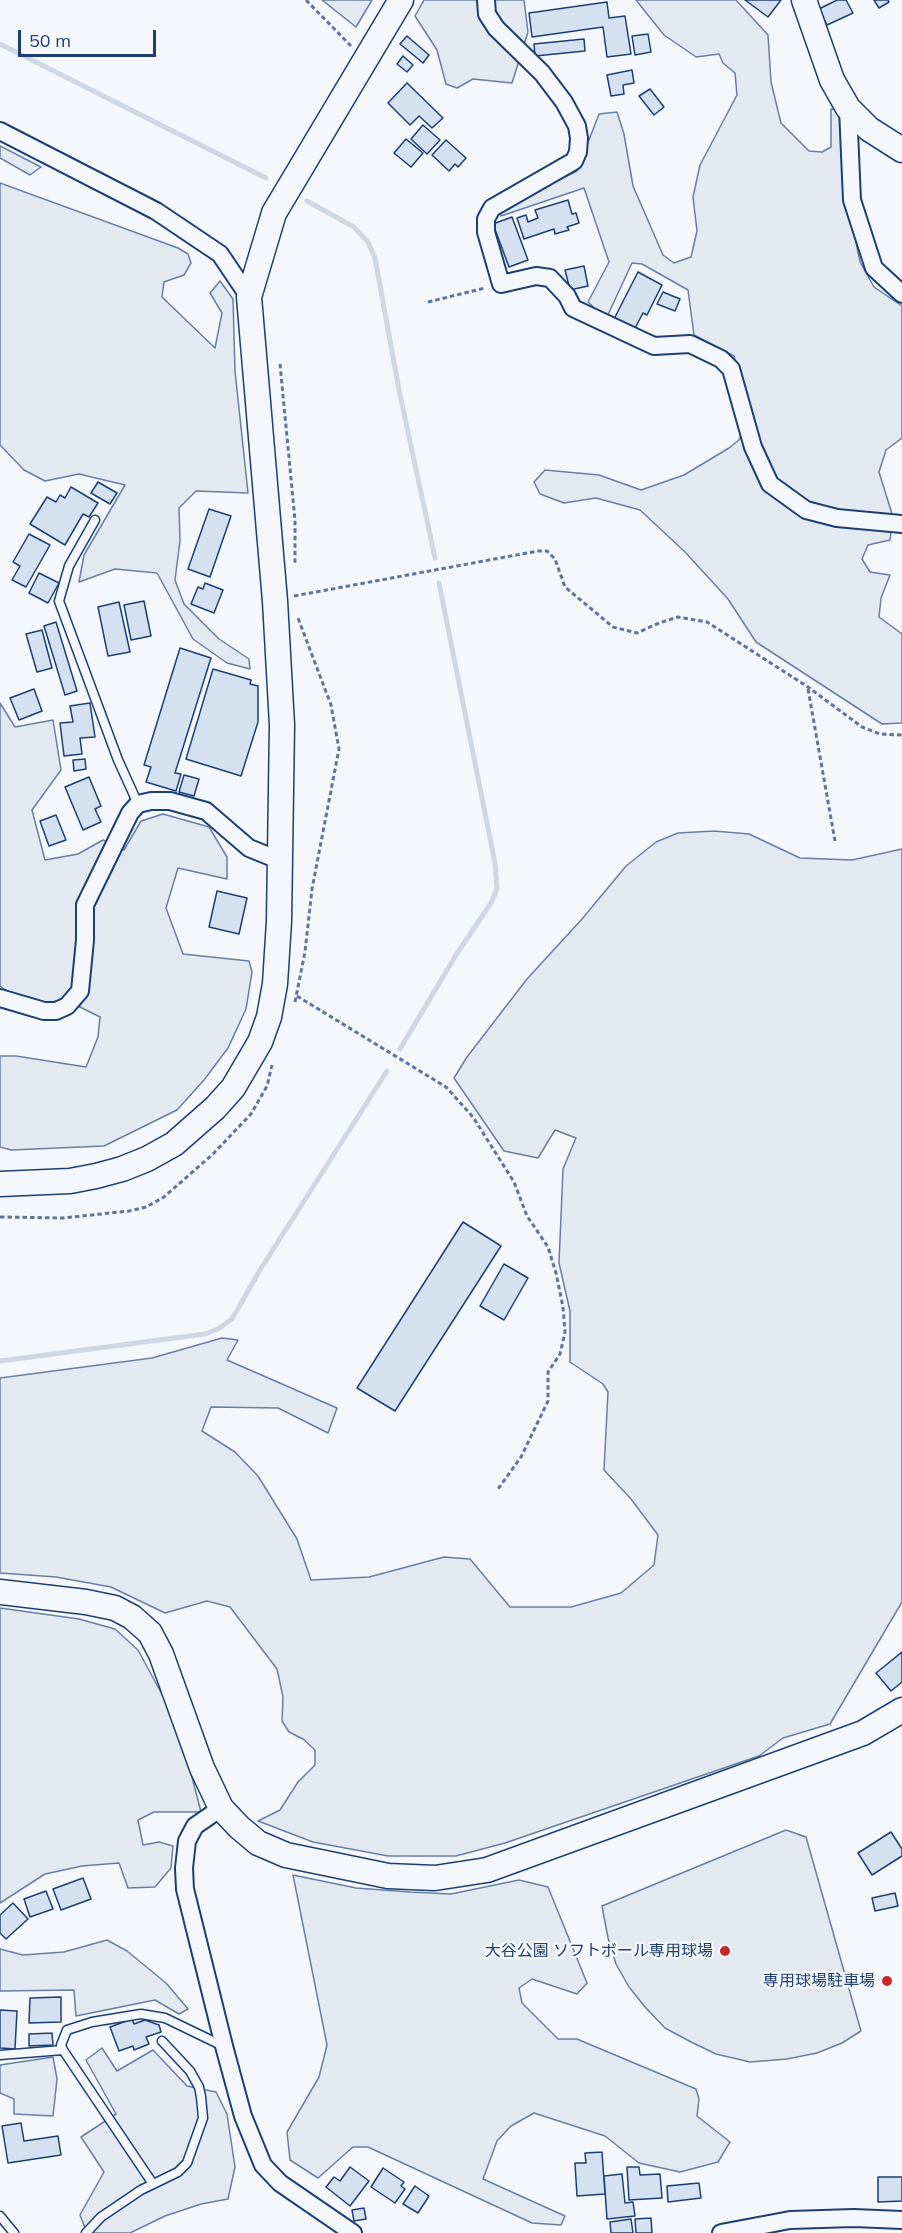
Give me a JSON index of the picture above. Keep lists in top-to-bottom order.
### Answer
{
  "places": ["大谷公園 ソフトボール専用球場", "専用球場駐車場"],
  "scale_bar": "50 m"
}
